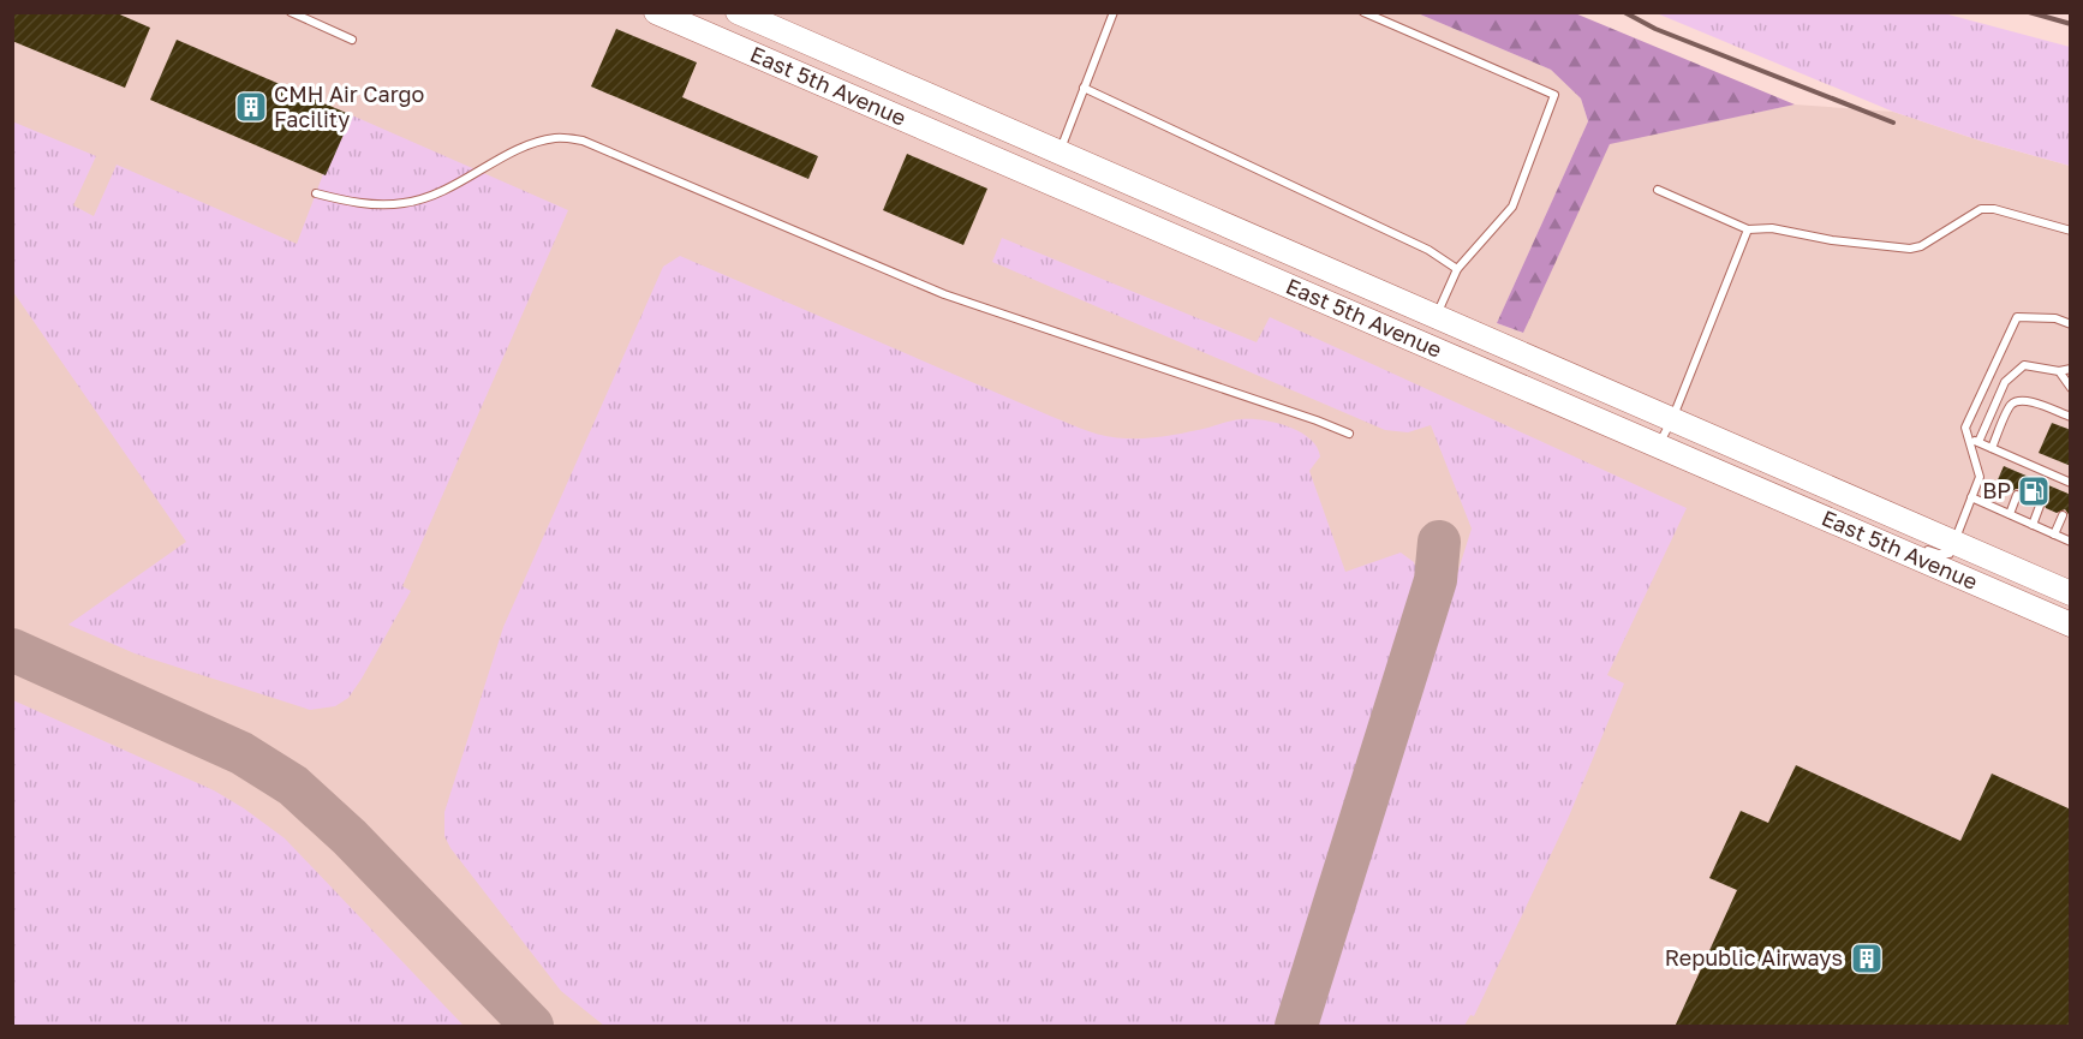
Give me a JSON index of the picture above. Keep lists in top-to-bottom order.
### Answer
{
  "streets": {
    "main road": ["East 5th Avenue"]
  },
  "places": {
    "building": ["CMH Air Cargo Facility", "Republic Airways"],
    "fuel station": ["BP"]
  }
}
